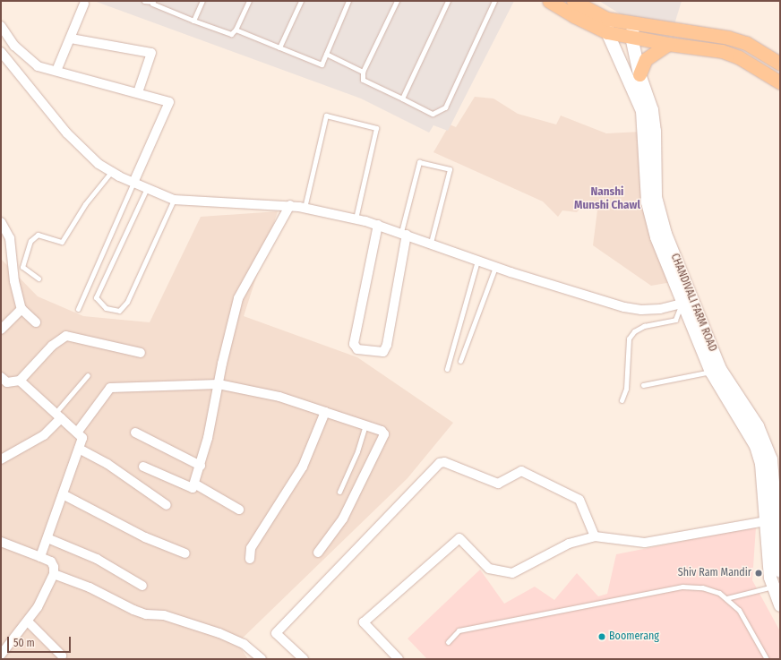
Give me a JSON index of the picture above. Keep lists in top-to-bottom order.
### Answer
{
  "districts": ["Nanshi Munshi Chawl"],
  "places": ["Shiv Ram Mandir", "Boomerang"],
  "scale_bar": "50 m"
}
